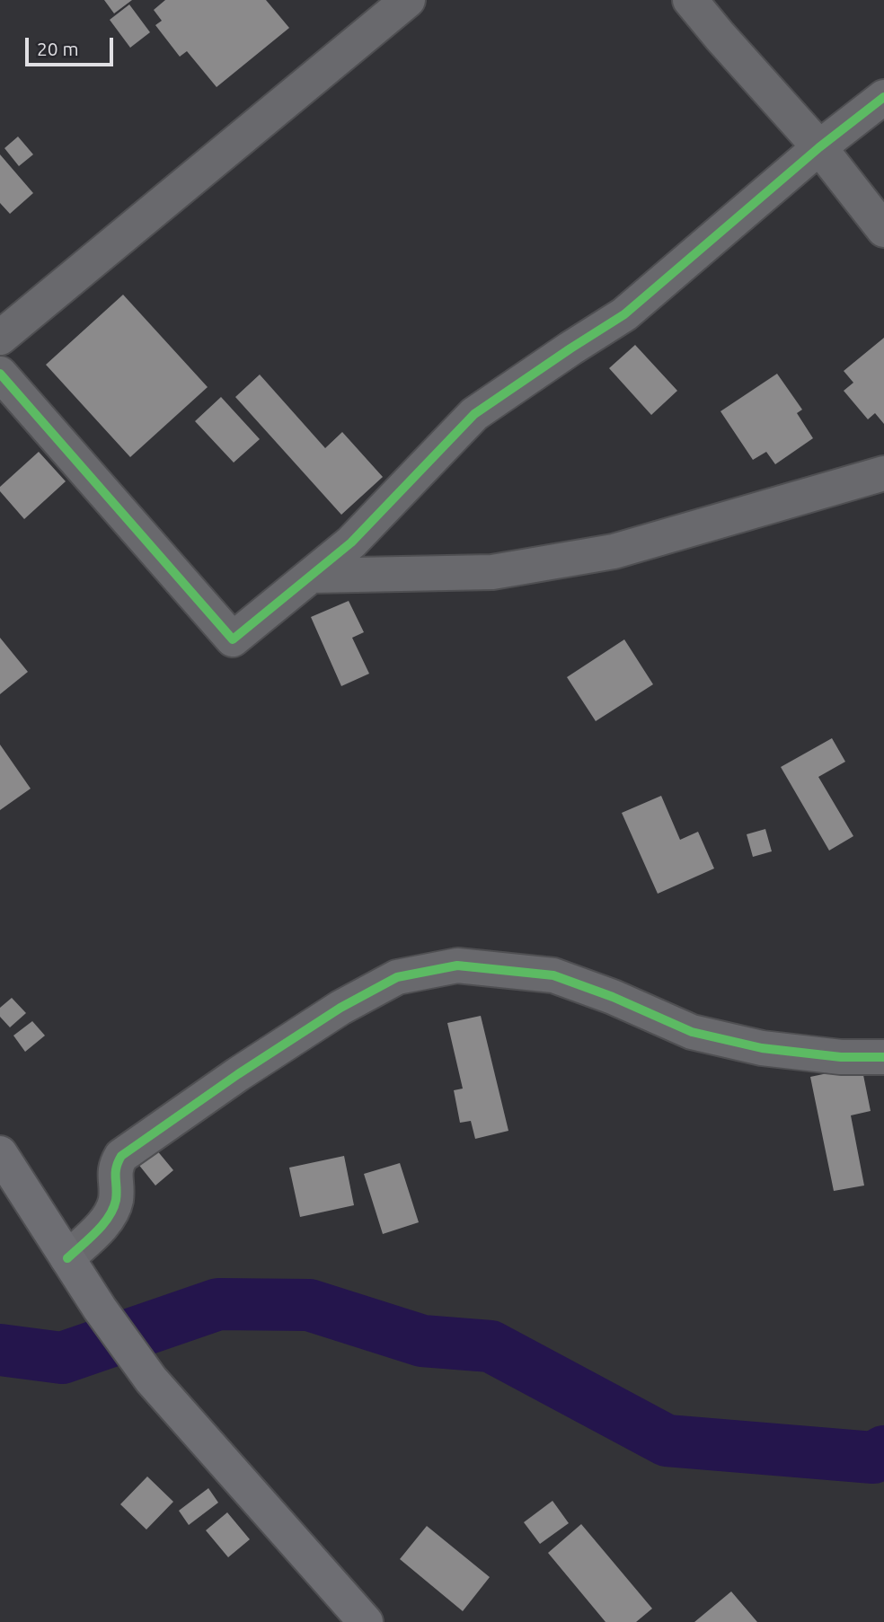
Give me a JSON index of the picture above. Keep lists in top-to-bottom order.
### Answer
{
  "scale_bar": "20 m"
}
